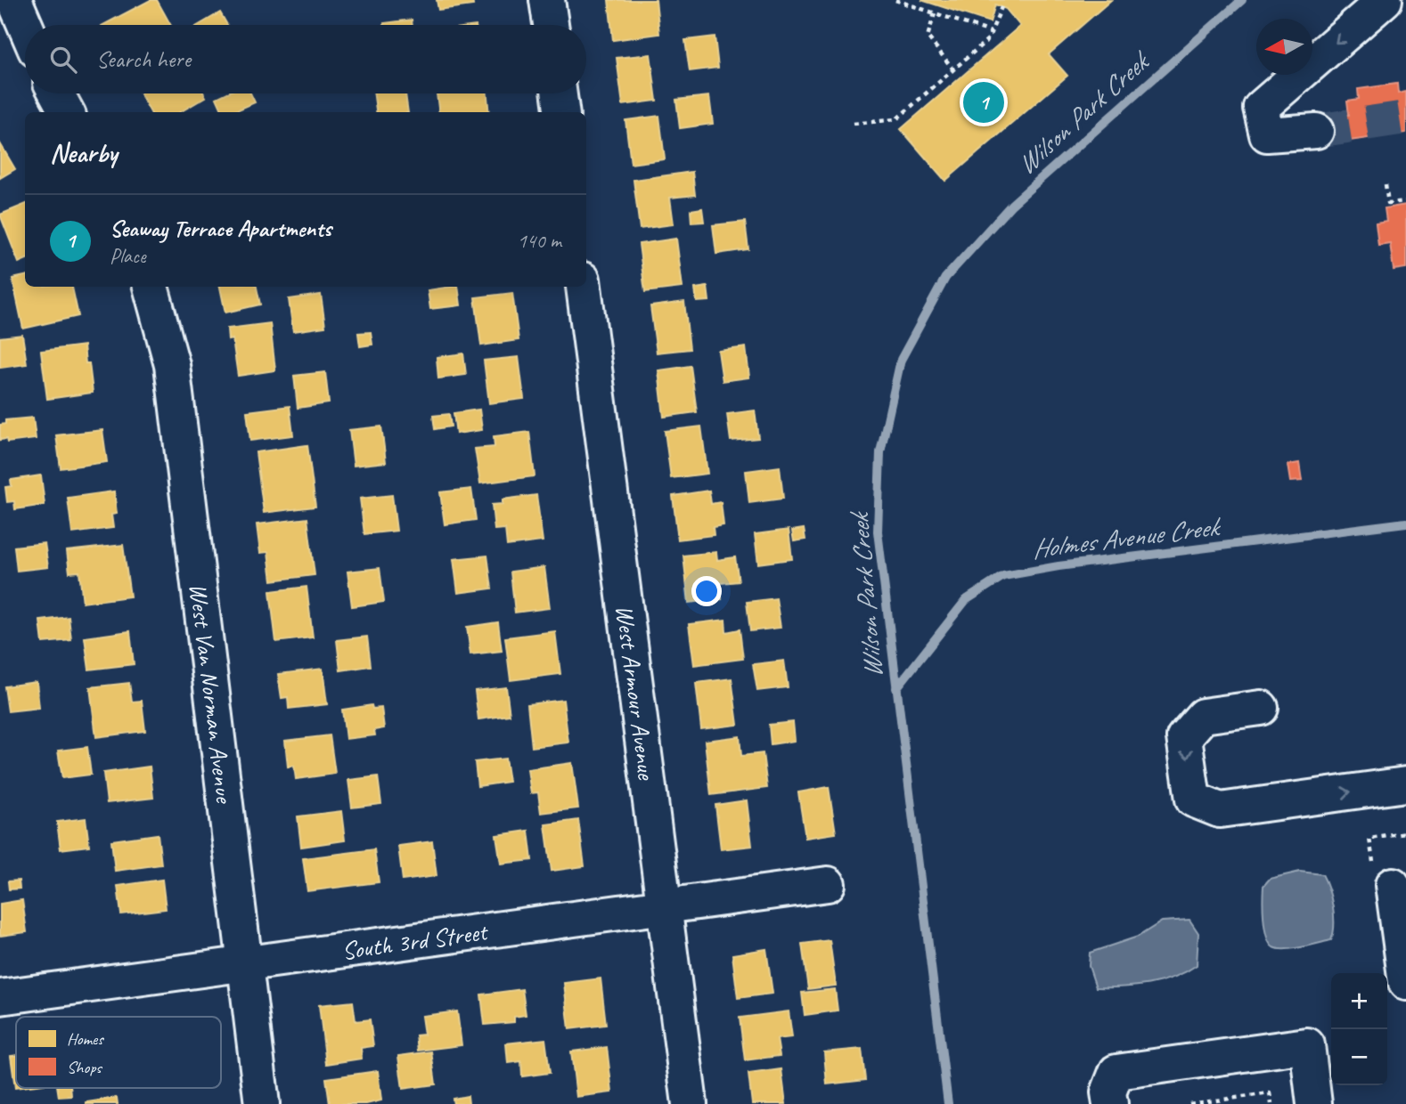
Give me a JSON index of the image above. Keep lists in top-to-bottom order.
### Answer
{
  "streets": {
    "street": ["West Armour Avenue", "West Van Norman Avenue", "South 3rd Street"]
  },
  "crossings": [
    ["West Armour Avenue", "South 3rd Street"],
    ["West Van Norman Avenue", "South 3rd Street"]
  ],
  "water": ["Wilson Park Creek", "Holmes Avenue Creek"],
  "legend": ["Homes", "Shops"],
  "north": "left",
  "page": {
    "search": "Search here",
    "pins": "1",
    "heading": "Nearby",
    "list": [
      {
        "mark": "1",
        "name": "Seaway Terrace Apartments",
        "note": "Place",
        "value": "140 m"
      }
    ],
    "map_buttons": ["+", "−"]
  }
}
